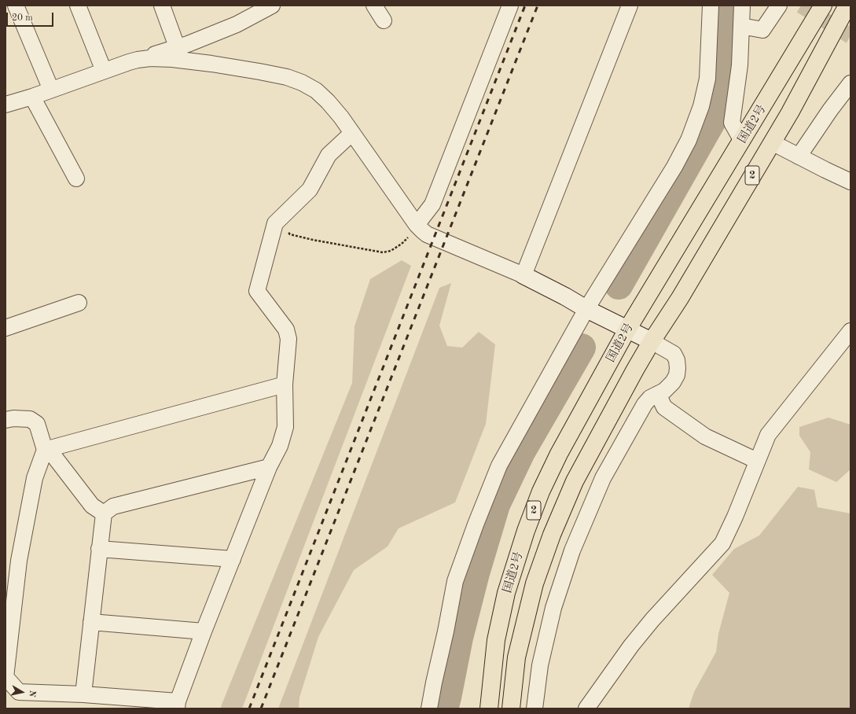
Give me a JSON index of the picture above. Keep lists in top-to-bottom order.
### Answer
{
  "streets": {
    "highway": ["国道2号", "2"]
  },
  "scale_bar": "20 m",
  "north": "right"
}
